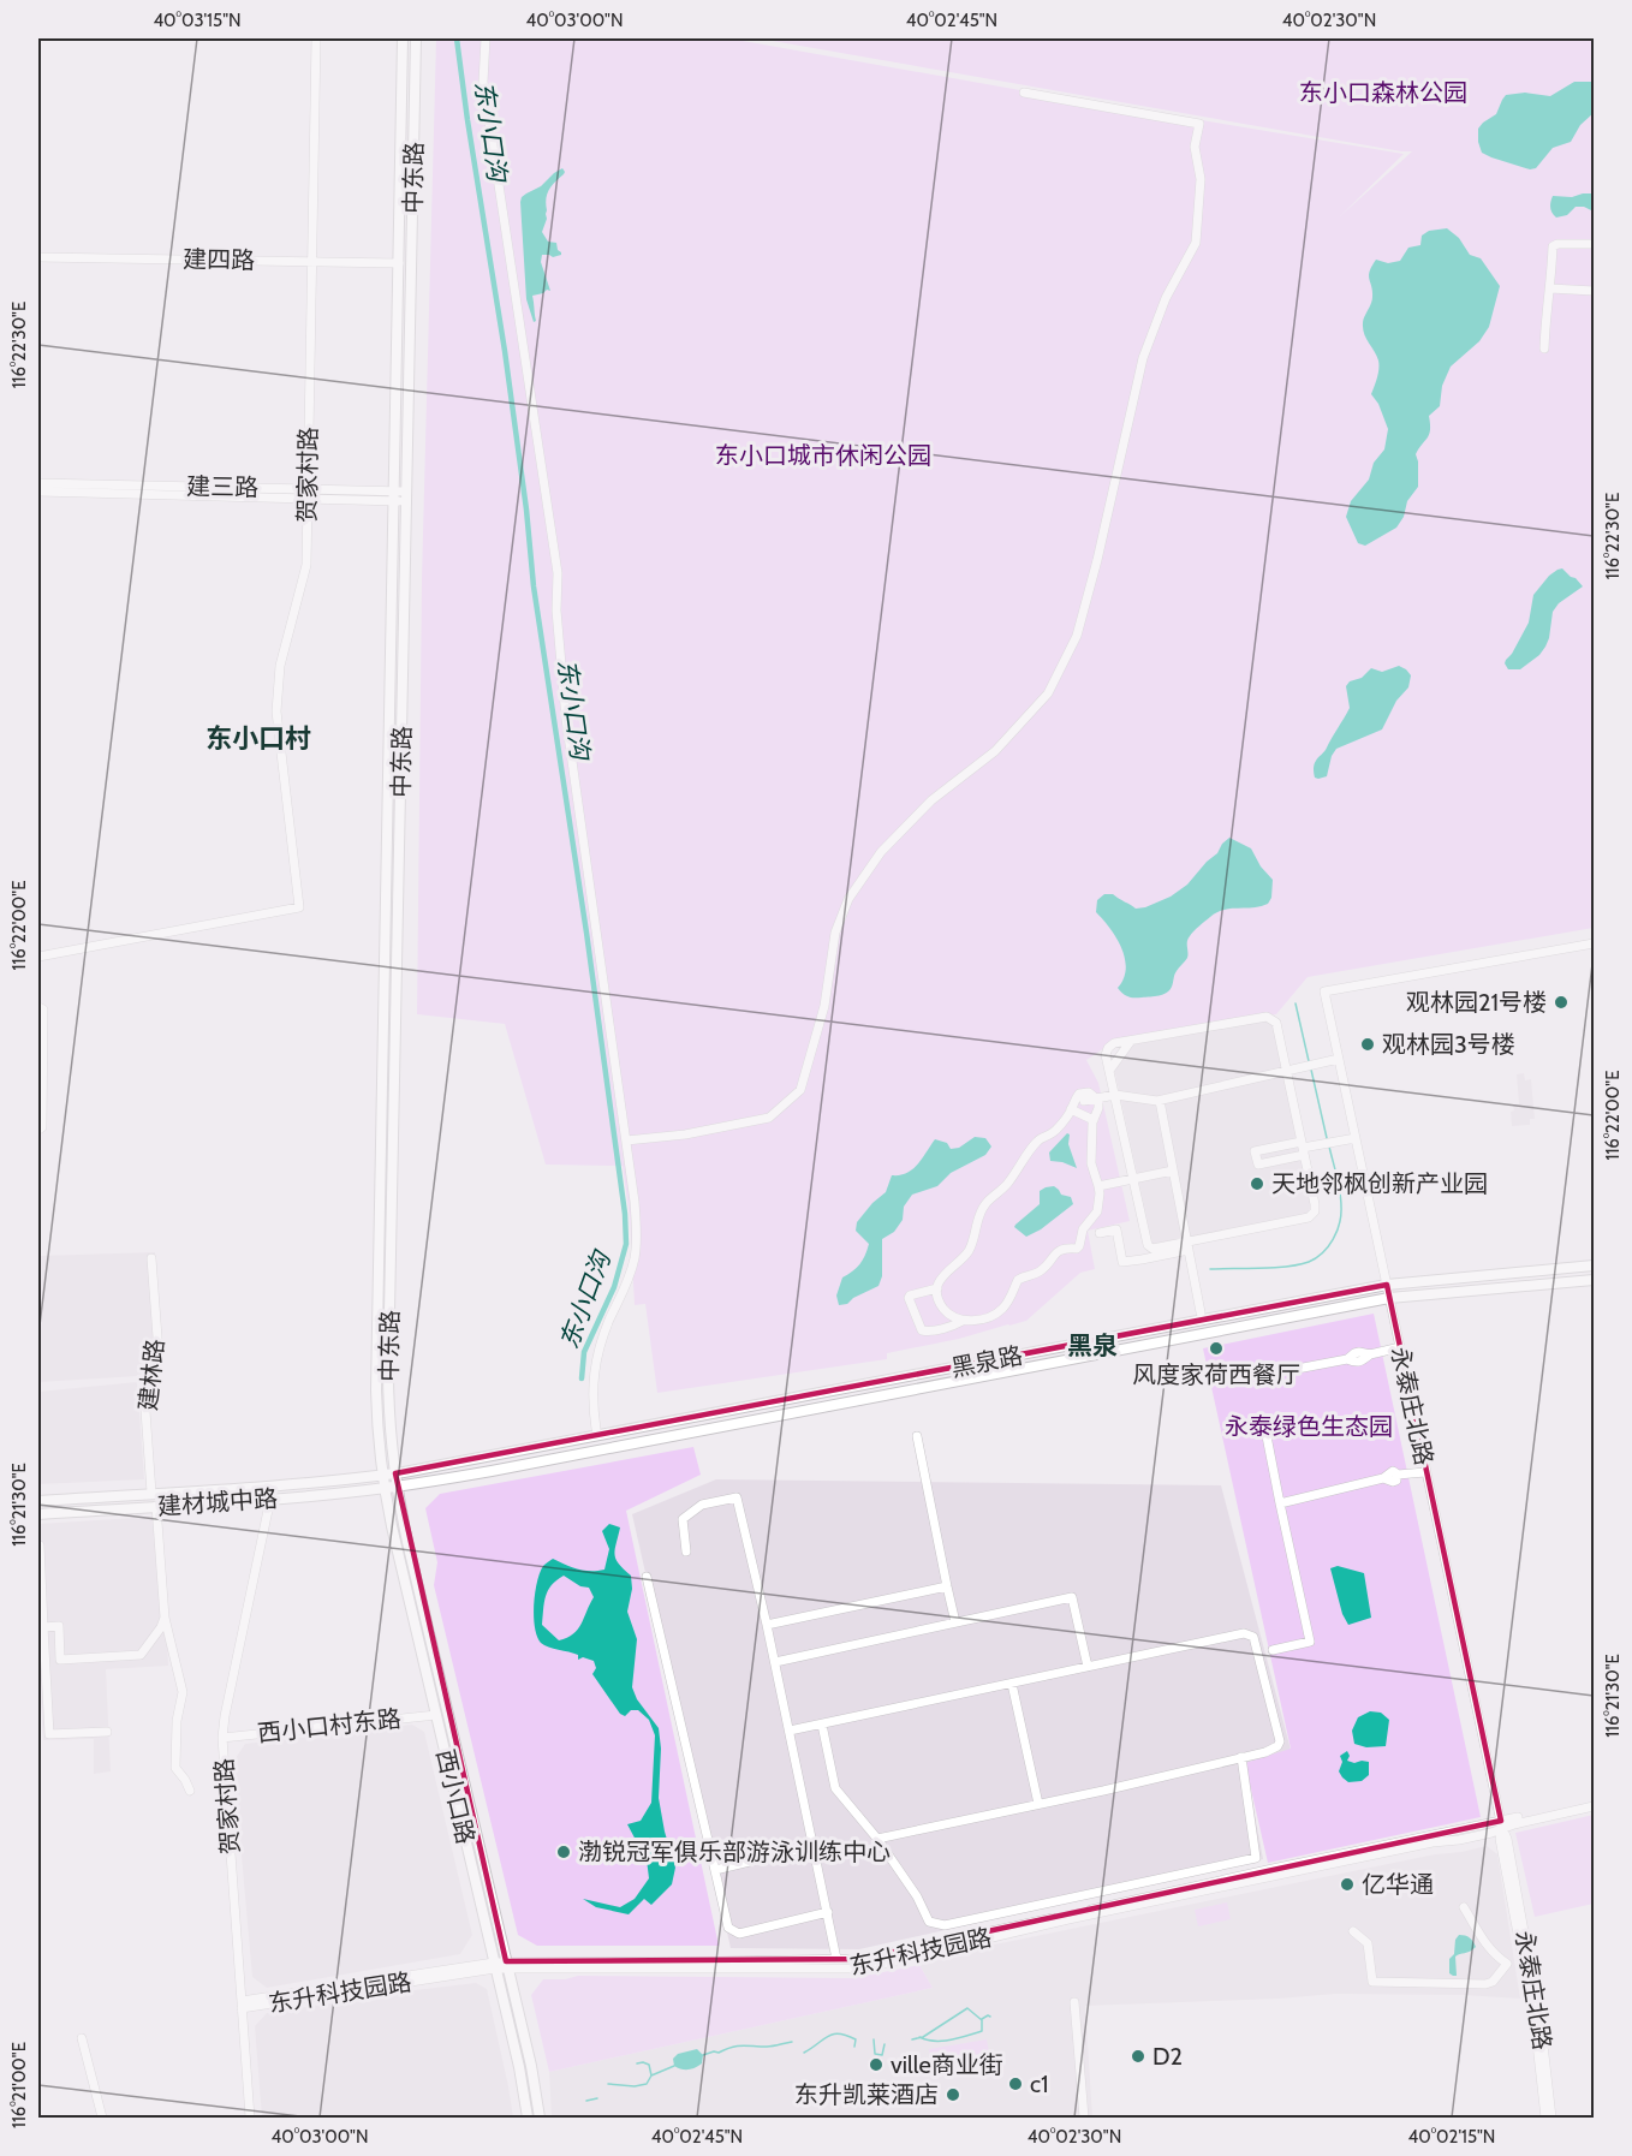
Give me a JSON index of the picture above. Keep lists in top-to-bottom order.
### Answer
{
  "streets": {
    "main road": [
      "中东路",
      "黑泉路",
      "建材城中路",
      "西小口路"
    ],
    "street": [
      "建四路",
      "贺家村路",
      "建三路",
      "建林路",
      "永泰庄北路",
      "西小口村东路",
      "东升科技园路"
    ]
  },
  "crossings": [
    ["中东路", "建四路"],
    ["中东路", "建三路"],
    ["中东路", "黑泉路"],
    ["中东路", "建材城中路"],
    ["中东路", "西小口路"],
    ["建四路", "贺家村路"],
    ["贺家村路", "建三路"],
    ["贺家村路", "建材城中路"],
    ["贺家村路", "西小口村东路"],
    ["贺家村路", "东升科技园路"],
    ["黑泉路", "永泰庄北路"],
    ["黑泉路", "建材城中路"],
    ["黑泉路", "西小口路"],
    ["建林路", "建材城中路"],
    ["永泰庄北路", "东升科技园路"],
    ["建材城中路", "西小口路"],
    ["西小口村东路", "西小口路"],
    ["西小口路", "东升科技园路"]
  ],
  "districts": ["东小口村", "黑泉"],
  "water": ["东小口沟"],
  "parks": ["东小口森林公园", "东小口城市休闲公园", "永泰绿色生态园"],
  "places": [
    "观林园21号楼",
    "观林园3号楼",
    "天地邻枫创新产业园",
    "风度家荷西餐厅",
    "渤锐冠军俱乐部游泳训练中心",
    "亿华通",
    "D2",
    "ville商业街",
    "c1",
    "东升凯莱酒店"
  ],
  "coordinates": [
    "40°03'15\"N",
    "40°03'00\"N",
    "40°02'45\"N",
    "40°02'30\"N",
    "116°22'30\"E",
    "116°22'00\"E",
    "116°21'30\"E",
    "116°21'00\"E",
    "40°02'15\"N"
  ]
}
